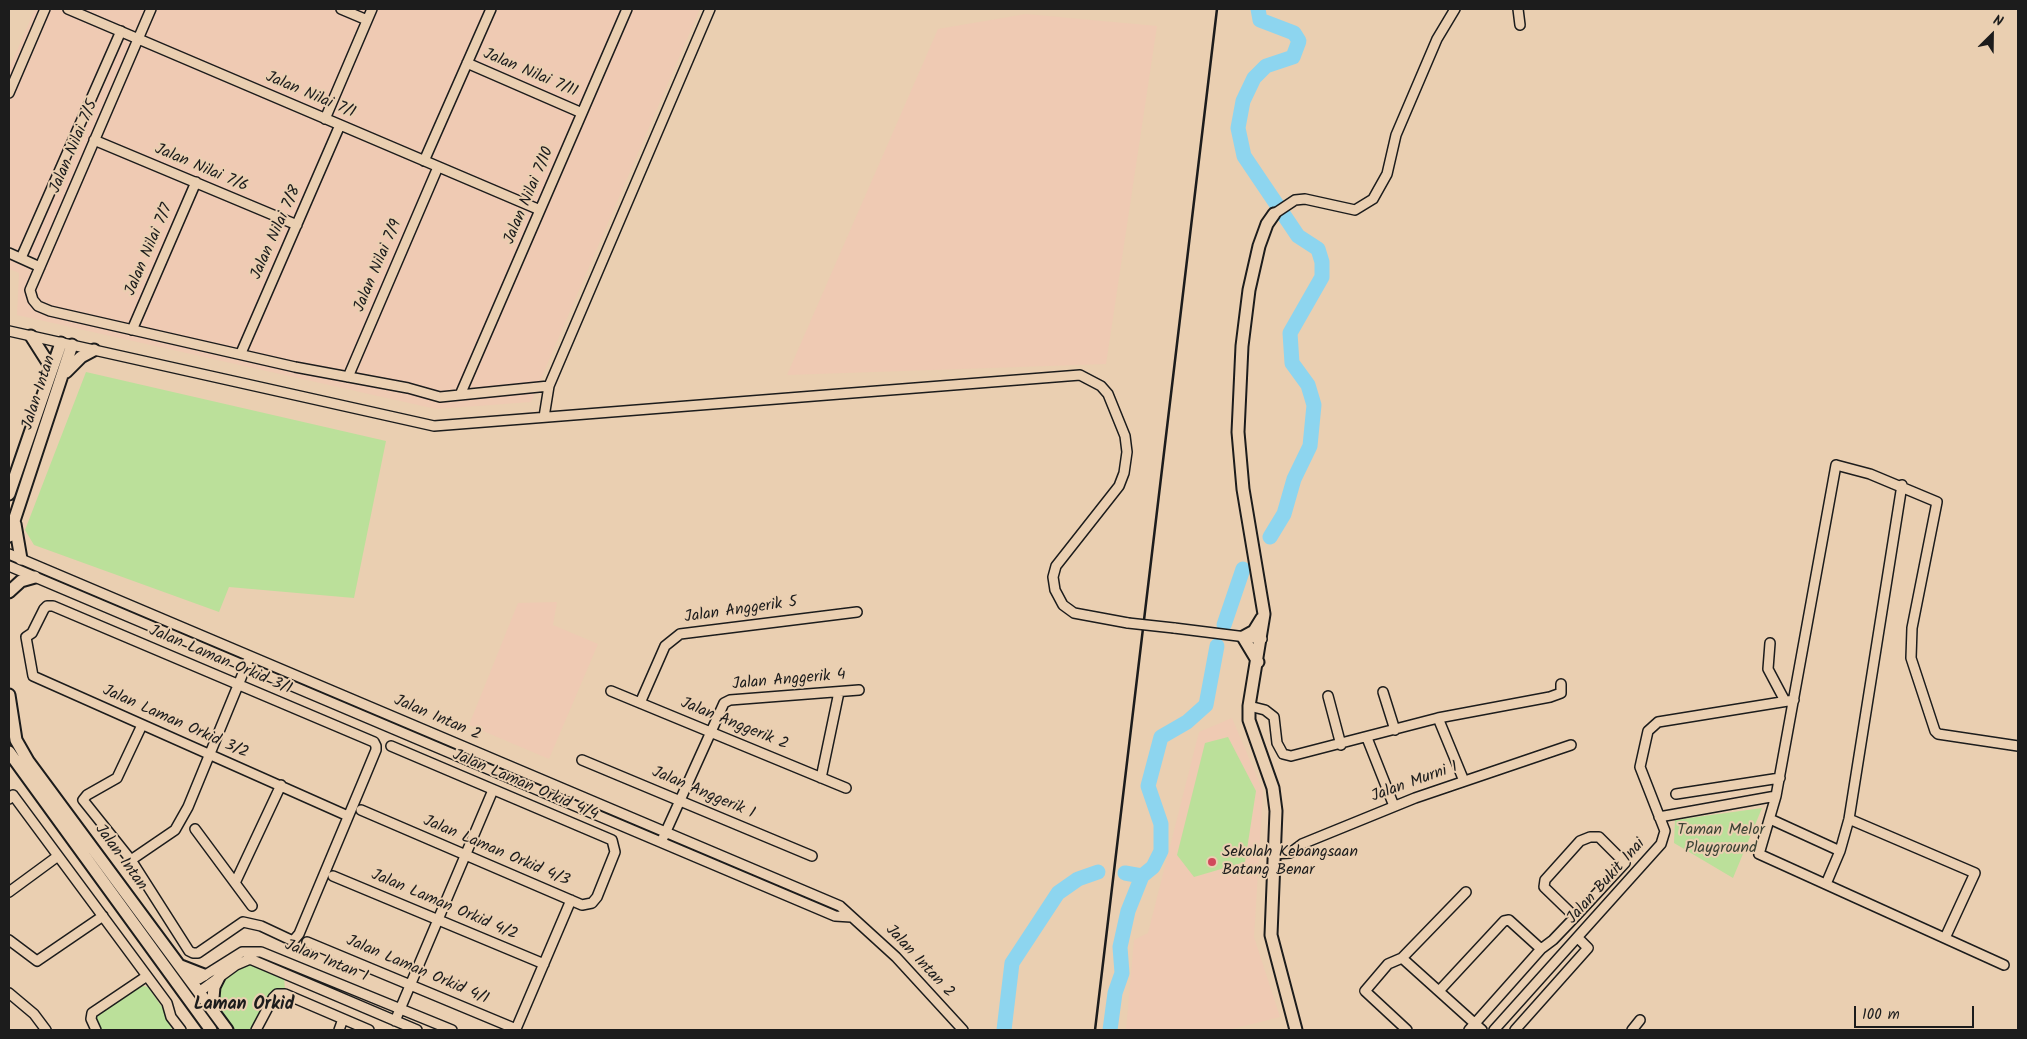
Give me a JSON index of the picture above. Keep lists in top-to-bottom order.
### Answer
{
  "streets": {
    "street": [
      "Jalan Nilai 7/11",
      "Jalan Nilai 7/1",
      "Jalan Nilai 7/5",
      "Jalan Nilai 7/6",
      "Jalan Nilai 7/10",
      "Jalan Nilai 7/8",
      "Jalan Nilai 7/7",
      "Jalan Nilai 7/9",
      "Jalan Intan",
      "Jalan Anggerik 5",
      "Jalan Laman Orkid 3/1",
      "Jalan Anggerik 4",
      "Jalan Intan 2",
      "Jalan Laman Orkid 3/2",
      "Jalan Anggerik 2",
      "Jalan Murni 1",
      "Jalan Laman Orkid 4/4",
      "Jalan Anggerik 1",
      "Jalan Laman Orkid 4/3",
      "Jalan Bukit Inai",
      "Jalan Laman Orkid 4/2",
      "Jalan Intan 1",
      "Jalan Laman Orkid 4/1"
    ]
  },
  "crossings": [
    ["Jalan Nilai 7/11", "Jalan Nilai 7/10"],
    ["Jalan Nilai 7/1", "Jalan Nilai 7/5"],
    ["Jalan Nilai 7/1", "Jalan Nilai 7/10"],
    ["Jalan Nilai 7/1", "Jalan Nilai 7/8"],
    ["Jalan Nilai 7/1", "Jalan Nilai 7/9"],
    ["Jalan Nilai 7/5", "Jalan Nilai 7/6"],
    ["Jalan Nilai 7/5", "Jalan Nilai 7/10"],
    ["Jalan Nilai 7/5", "Jalan Nilai 7/8"],
    ["Jalan Nilai 7/5", "Jalan Nilai 7/7"],
    ["Jalan Nilai 7/5", "Jalan Nilai 7/9"],
    ["Jalan Nilai 7/6", "Jalan Nilai 7/8"],
    ["Jalan Nilai 7/6", "Jalan Nilai 7/7"],
    ["Jalan Intan", "Jalan Intan 1"],
    ["Jalan Anggerik 5", "Jalan Anggerik 2"],
    ["Jalan Laman Orkid 3/1", "Jalan Laman Orkid 3/2"],
    ["Jalan Anggerik 4", "Jalan Anggerik 2"],
    ["Jalan Laman Orkid 4/4", "Jalan Laman Orkid 4/3"],
    ["Jalan Laman Orkid 4/2", "Jalan Laman Orkid 4/1"]
  ],
  "districts": ["Laman Orkid"],
  "parks": ["Taman Melor Playground"],
  "places": ["Sekolah Kebangsaan Batang Benar"],
  "scale_bar": "100 m",
  "north": "top right"
}
